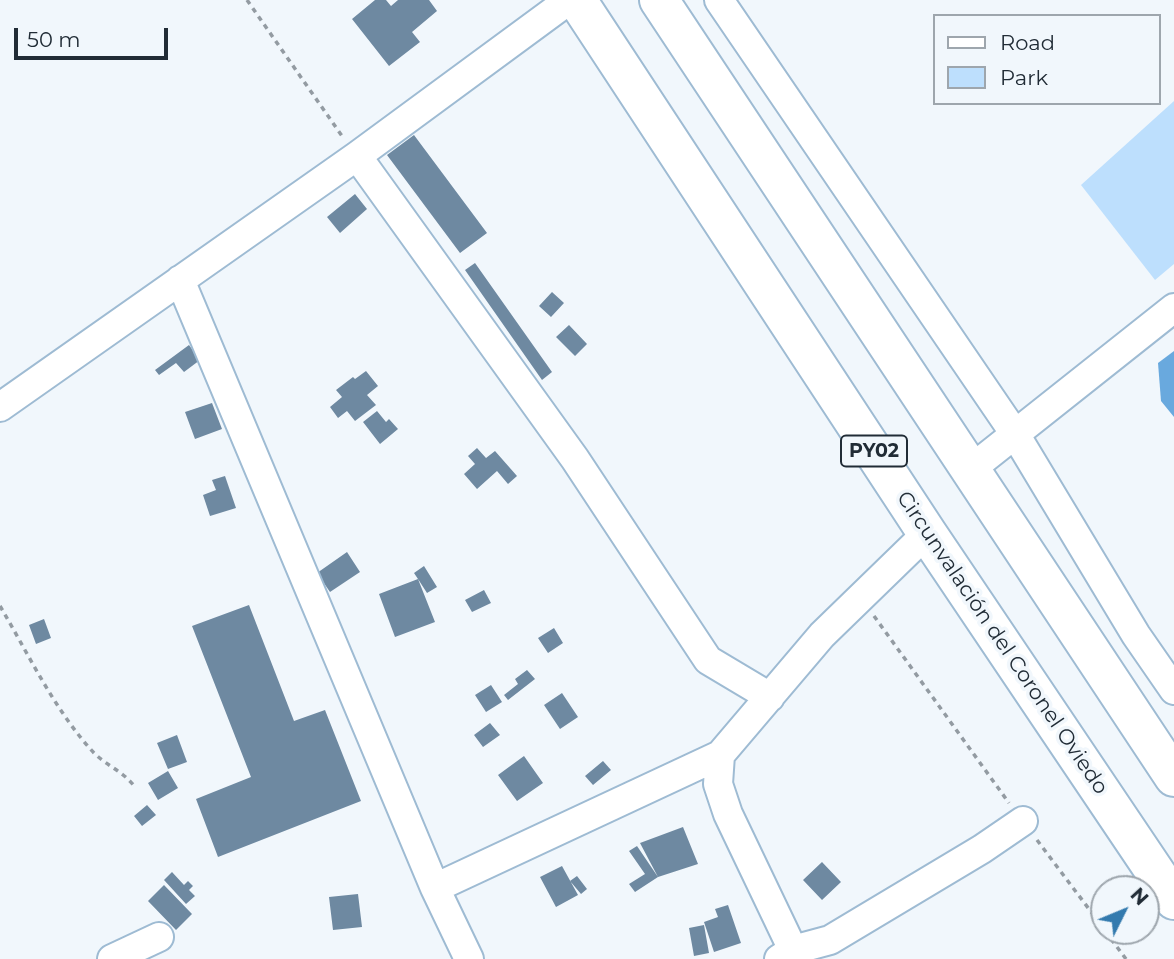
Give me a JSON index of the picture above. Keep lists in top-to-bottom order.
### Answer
{
  "streets": {
    "highway": ["PY02", "Circunvalación del Coronel Oviedo"]
  },
  "legend": ["Road", "Park"],
  "scale_bar": "50 m",
  "north": "top right"
}
